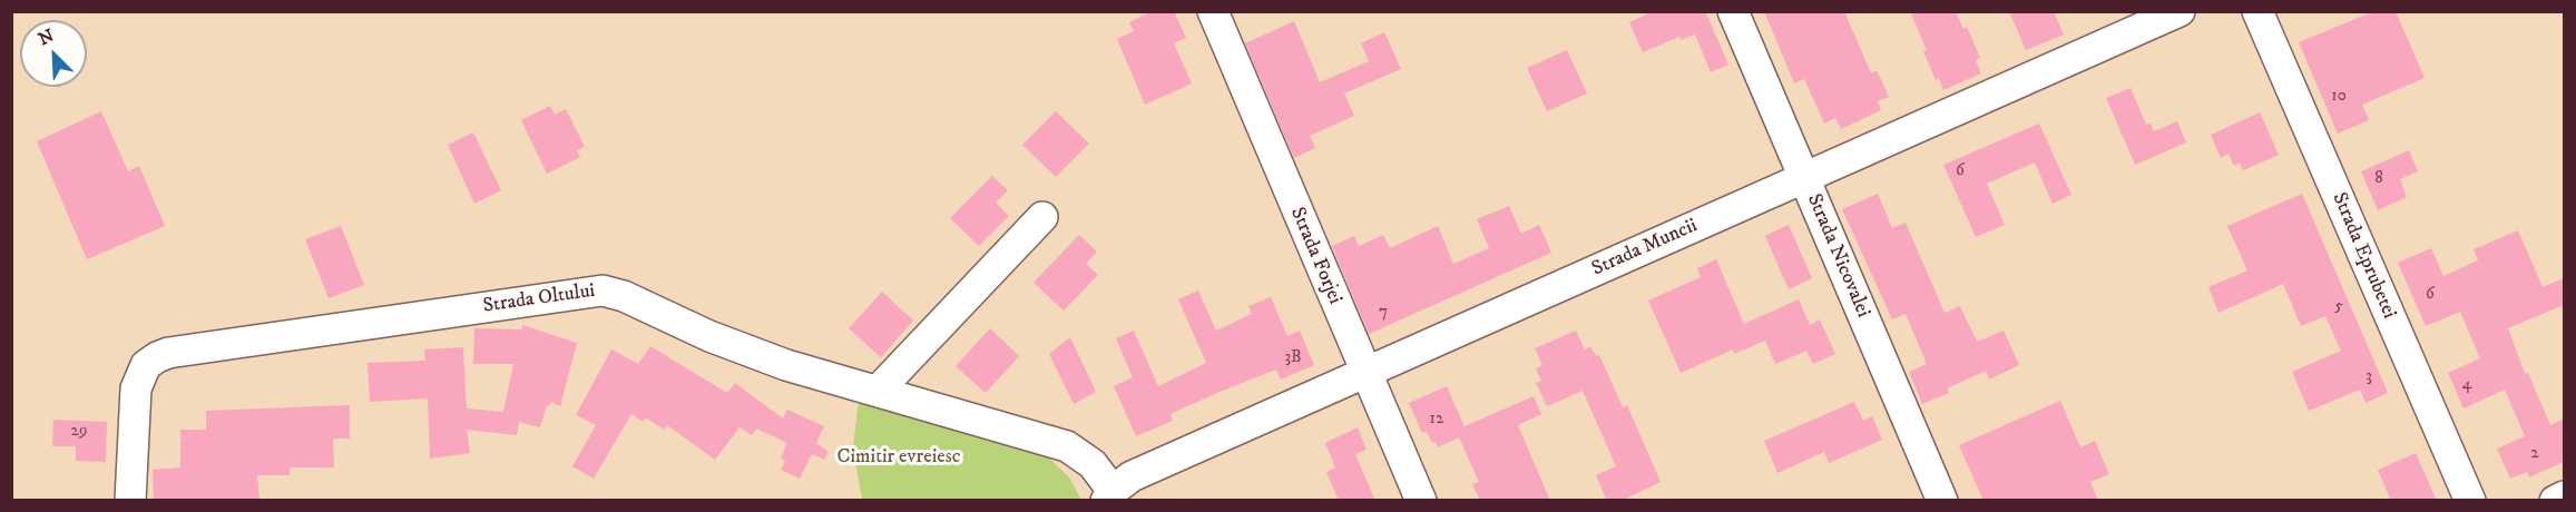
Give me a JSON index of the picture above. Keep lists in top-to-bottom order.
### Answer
{
  "streets": {
    "street": [
      "Strada Muncii",
      "Strada Forjei",
      "Strada Nicovalei",
      "Strada Eprubetei",
      "Strada Oltului"
    ]
  },
  "crossings": [
    ["Strada Muncii", "Strada Forjei"],
    ["Strada Muncii", "Strada Nicovalei"],
    ["Strada Muncii", "Strada Oltului"]
  ],
  "parks": ["Cimitir evreiesc"],
  "house_numbers": [
    "10",
    "6",
    "8",
    "6",
    "5",
    "7",
    "3B",
    "3",
    "4",
    "12",
    "29",
    "2"
  ],
  "north": "top left"
}
